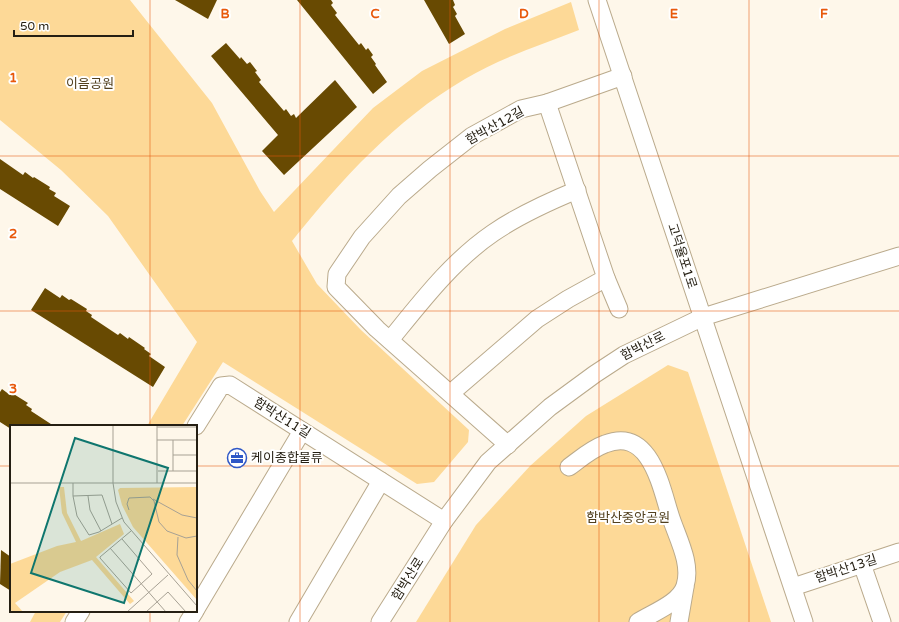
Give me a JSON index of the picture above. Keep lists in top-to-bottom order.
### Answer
{
  "streets": {
    "street": [
      "함박산12길",
      "고덕율포1로",
      "함박산로",
      "함박산11길",
      "함박산13길"
    ]
  },
  "crossings": [
    ["함박산12길", "고덕율포1로"],
    ["함박산12길", "함박산로"],
    ["고덕율포1로", "함박산로"],
    ["함박산로", "함박산11길"]
  ],
  "parks": ["이음공원", "함박산중앙공원"],
  "places": {
    "office": ["케이종합물류"]
  },
  "scale_bar": "50 m",
  "grid": {
    "columns": [
      "B",
      "C",
      "D",
      "E",
      "F"
    ],
    "rows": ["1", "2", "3"]
  }
}
